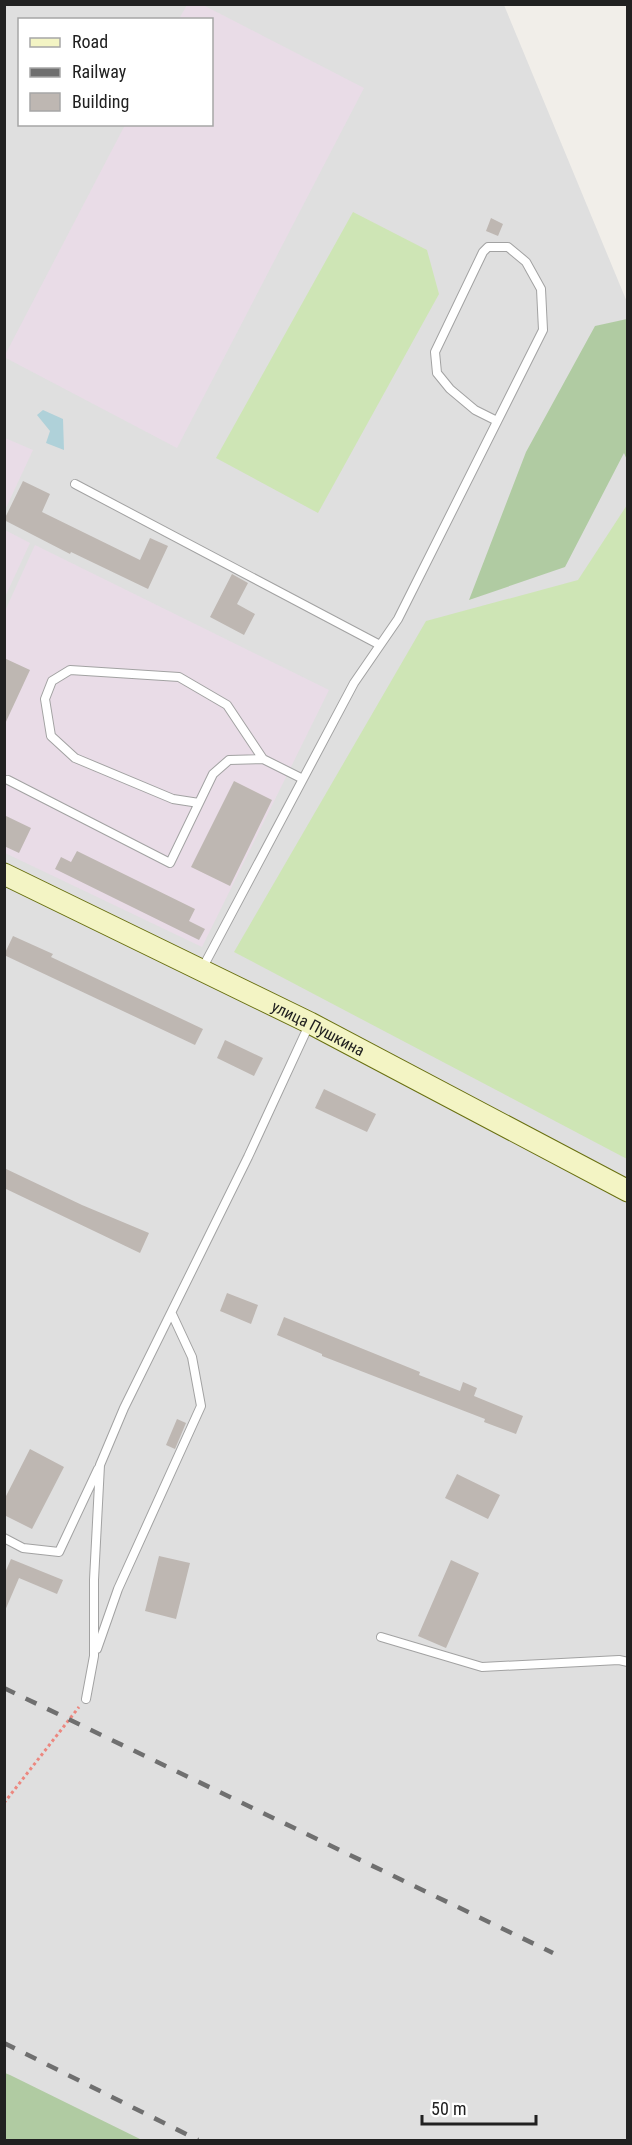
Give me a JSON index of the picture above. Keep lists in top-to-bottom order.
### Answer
{
  "streets": {
    "main road": ["улица Пушкина"]
  },
  "legend": ["Road", "Railway", "Building"],
  "scale_bar": "50 m"
}
